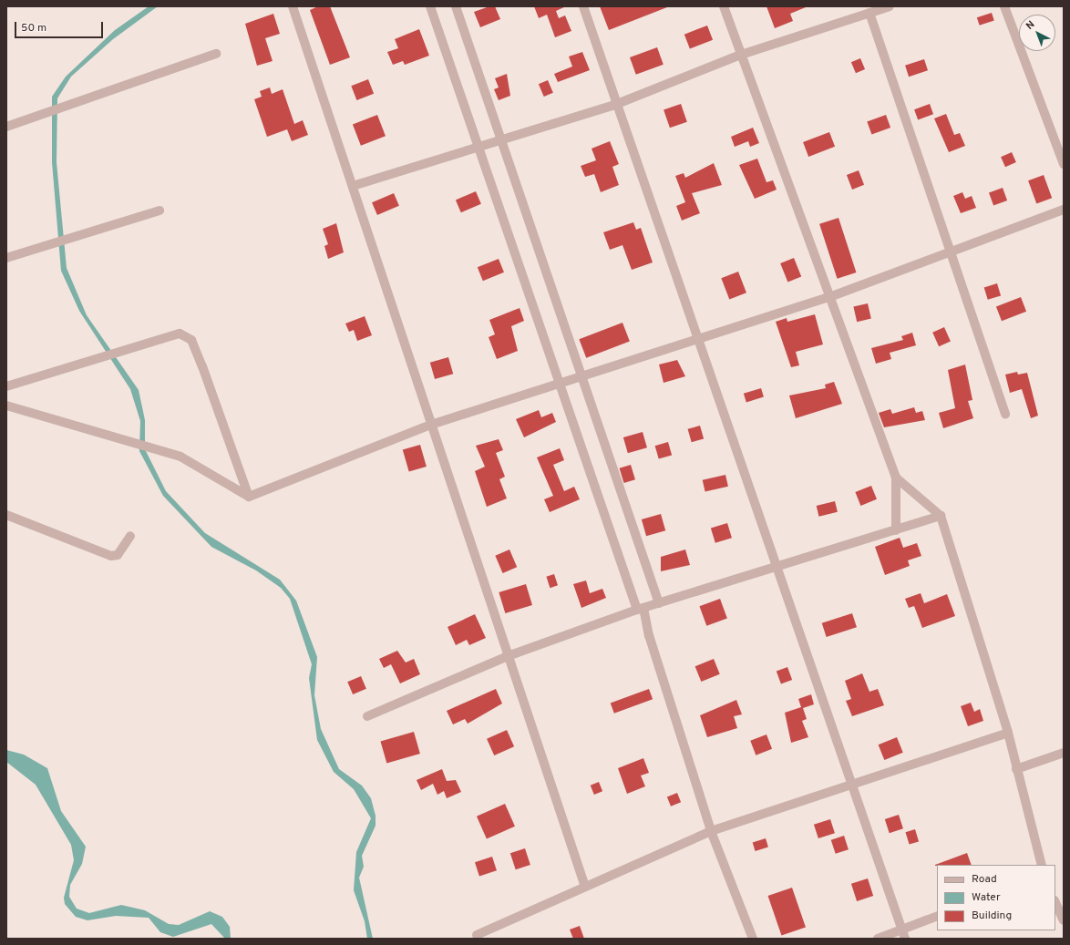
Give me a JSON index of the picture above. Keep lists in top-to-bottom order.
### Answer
{
  "legend": ["Road", "Water", "Building"],
  "scale_bar": "50 m",
  "north": "top left"
}
